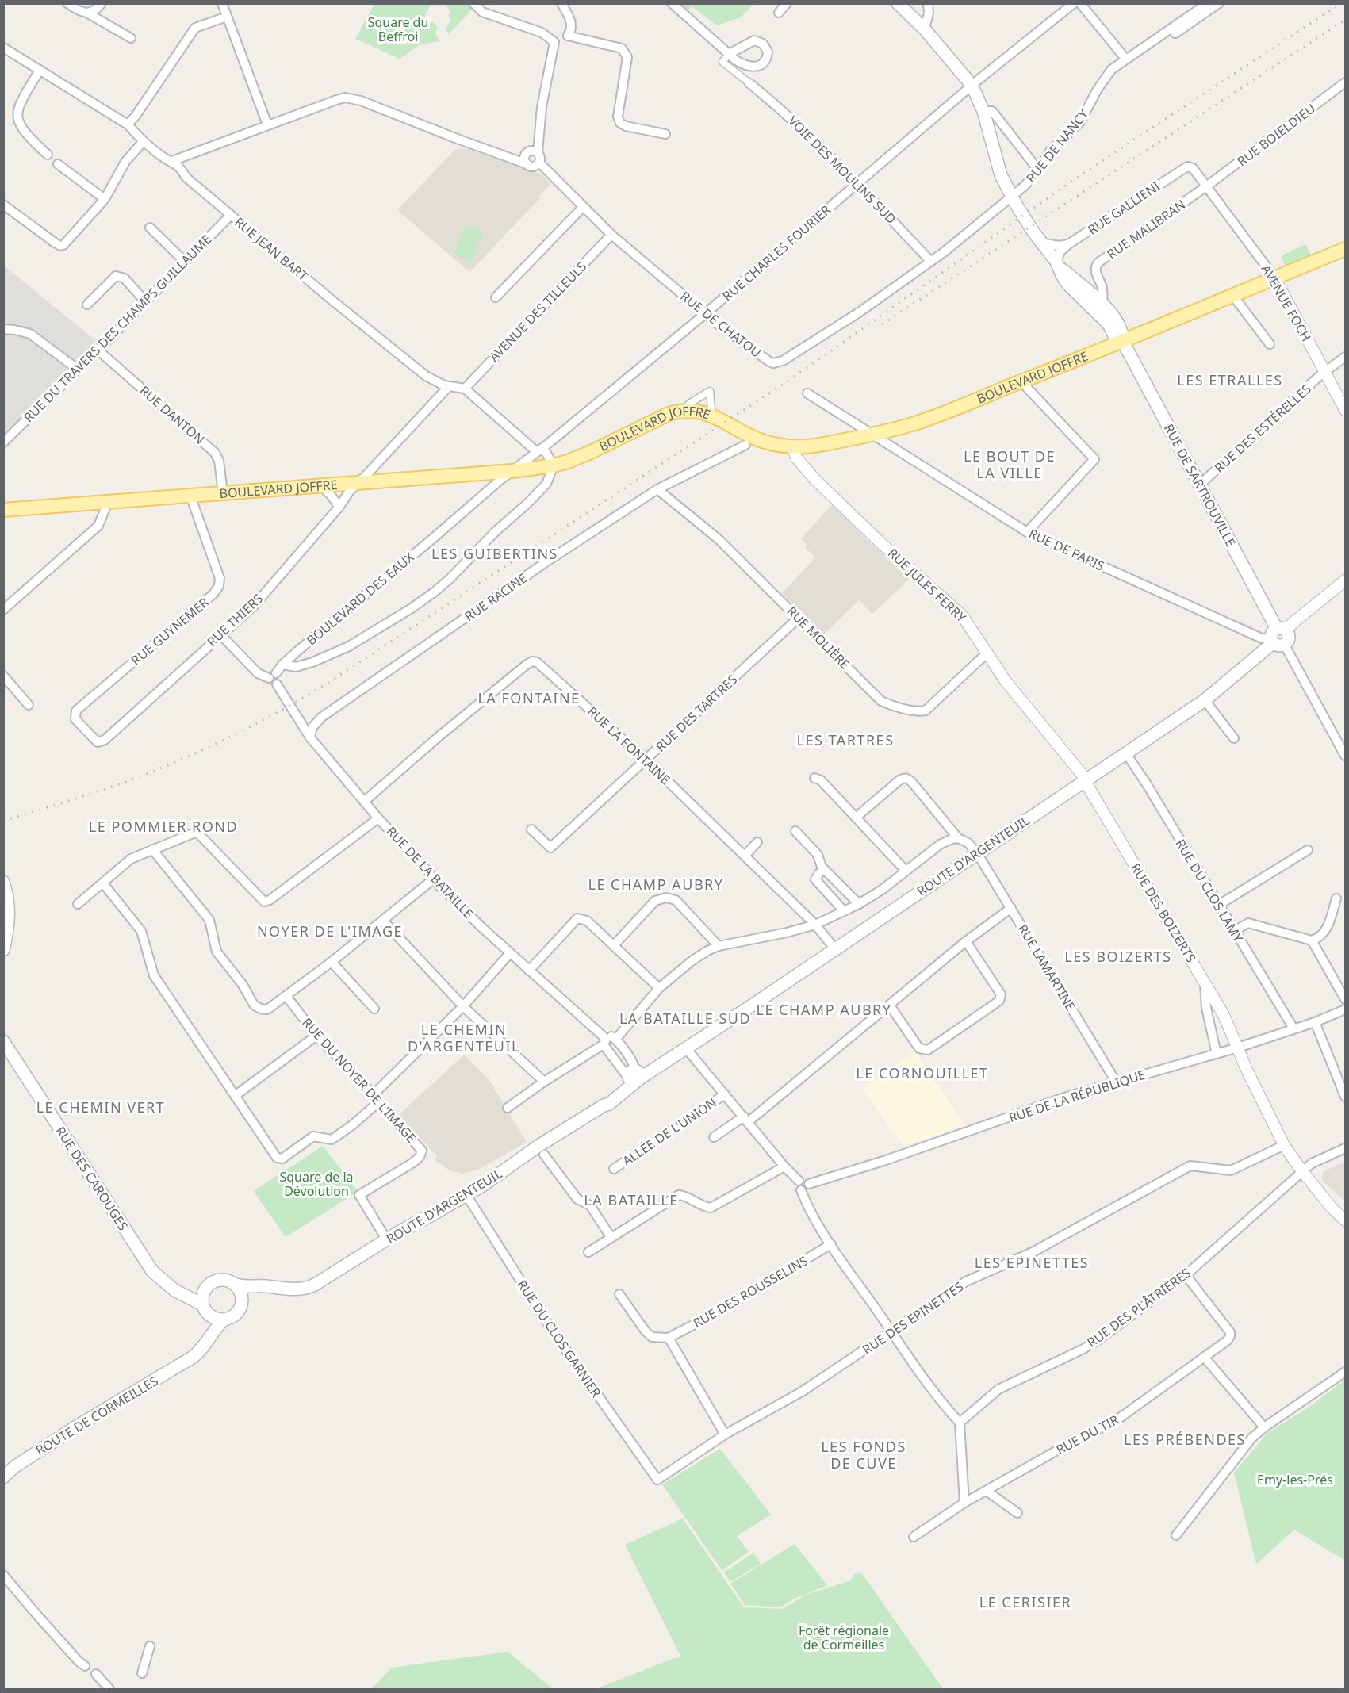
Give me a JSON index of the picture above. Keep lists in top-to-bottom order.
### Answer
{
  "streets": {
    "main road": [
      "BOULEVARD JOFFRE",
      "RUE DE SARTROUVILLE",
      "ROUTE D'ARGENTEUIL",
      "RUE DES CAROUGES",
      "ROUTE DE CORMEILLES"
    ],
    "street": [
      "RUE BOIELDIEU",
      "RUE DE NANCY",
      "VOIE DES MOULINS SUD",
      "RUE GALLIENI",
      "RUE MALIBRAN",
      "RUE JEAN BART",
      "RUE CHARLES FOURIER",
      "AVENUE FOCH",
      "AVENUE DES TILLEULS",
      "RUE DE CHATOU",
      "RUE DU TRAVERS DES CHAMPS GUILLAUME",
      "RUE DANTON",
      "RUE DES ESTÉRELLES",
      "RUE DE PARIS",
      "RUE JULES FERRY",
      "RUE RACINE",
      "BOULEVARD DES EAUX",
      "RUE THIERS",
      "RUE GUYNEMER",
      "RUE MOLIÈRE",
      "RUE DES TARTRES",
      "RUE LA FONTAINE",
      "RUE DE LA BATAILLE",
      "RUE DU CLOS LAMY",
      "RUE DES BOIZERTS",
      "RUE LAMARTINE",
      "RUE DU NOYER DE L'IMAGE",
      "RUE DE LA RÉPUBLIQUE",
      "ALLÉE DE L'UNION",
      "RUE DES ROUSSELINS",
      "RUE DES PLÂTRIÈRES",
      "RUE DES EPINETTES",
      "RUE DU CLOS GARNIER",
      "RUE DU TIR"
    ]
  },
  "crossings": [
    ["RUE BOIELDIEU", "RUE MALIBRAN"],
    ["RUE BOIELDIEU", "AVENUE FOCH"],
    ["RUE DE NANCY", "RUE DE CHATOU"],
    ["VOIE DES MOULINS SUD", "RUE CHARLES FOURIER"],
    ["VOIE DES MOULINS SUD", "RUE DE CHATOU"],
    ["RUE GALLIENI", "AVENUE FOCH"],
    ["RUE MALIBRAN", "AVENUE FOCH"],
    ["RUE JEAN BART", "AVENUE DES TILLEULS"],
    ["RUE JEAN BART", "RUE DU TRAVERS DES CHAMPS GUILLAUME"],
    ["RUE JEAN BART", "RUE THIERS"],
    ["RUE CHARLES FOURIER", "RUE DE CHATOU"],
    ["RUE CHARLES FOURIER", "BOULEVARD JOFFRE"],
    ["RUE CHARLES FOURIER", "BOULEVARD DES EAUX"],
    ["AVENUE FOCH", "BOULEVARD JOFFRE"],
    ["AVENUE FOCH", "RUE DES ESTÉRELLES"],
    ["AVENUE DES TILLEULS", "RUE DE CHATOU"],
    ["RUE DU TRAVERS DES CHAMPS GUILLAUME", "RUE DANTON"],
    ["BOULEVARD JOFFRE", "RUE DANTON"],
    ["BOULEVARD JOFFRE", "RUE DE SARTROUVILLE"],
    ["BOULEVARD JOFFRE", "RUE DE PARIS"],
    ["BOULEVARD JOFFRE", "RUE JULES FERRY"],
    ["BOULEVARD JOFFRE", "RUE RACINE"],
    ["BOULEVARD JOFFRE", "BOULEVARD DES EAUX"],
    ["BOULEVARD JOFFRE", "RUE THIERS"],
    ["BOULEVARD JOFFRE", "RUE GUYNEMER"],
    ["RUE DES ESTÉRELLES", "RUE DE SARTROUVILLE"],
    ["RUE DE SARTROUVILLE", "RUE DE PARIS"],
    ["RUE DE SARTROUVILLE", "ROUTE D'ARGENTEUIL"],
    ["RUE DE PARIS", "ROUTE D'ARGENTEUIL"],
    ["RUE JULES FERRY", "RUE MOLIÈRE"],
    ["RUE JULES FERRY", "ROUTE D'ARGENTEUIL"],
    ["RUE JULES FERRY", "RUE DES BOIZERTS"],
    ["RUE RACINE", "RUE MOLIÈRE"],
    ["RUE RACINE", "RUE DE LA BATAILLE"],
    ["BOULEVARD DES EAUX", "RUE DE LA BATAILLE"],
    ["RUE THIERS", "RUE GUYNEMER"],
    ["RUE MOLIÈRE", "RUE DES TARTRES"],
    ["RUE DES TARTRES", "RUE LA FONTAINE"],
    ["RUE LA FONTAINE", "ROUTE D'ARGENTEUIL"],
    ["RUE LA FONTAINE", "RUE DE LA BATAILLE"],
    ["ROUTE D'ARGENTEUIL", "RUE DE LA BATAILLE"],
    ["ROUTE D'ARGENTEUIL", "RUE DU CLOS LAMY"],
    ["ROUTE D'ARGENTEUIL", "RUE DES BOIZERTS"],
    ["ROUTE D'ARGENTEUIL", "RUE LAMARTINE"],
    ["ROUTE D'ARGENTEUIL", "RUE DU NOYER DE L'IMAGE"],
    ["ROUTE D'ARGENTEUIL", "RUE DES CAROUGES"],
    ["ROUTE D'ARGENTEUIL", "RUE DU CLOS GARNIER"],
    ["RUE DU CLOS LAMY", "RUE DE LA RÉPUBLIQUE"],
    ["RUE DES BOIZERTS", "RUE DE LA RÉPUBLIQUE"],
    ["RUE DES BOIZERTS", "RUE DES PLÂTRIÈRES"],
    ["RUE DES BOIZERTS", "RUE DES EPINETTES"],
    ["RUE LAMARTINE", "RUE DE LA RÉPUBLIQUE"],
    ["RUE DES PLÂTRIÈRES", "RUE DU TIR"],
    ["RUE DES EPINETTES", "RUE DU CLOS GARNIER"]
  ],
  "districts": [
    "LES ETRALLES",
    "LE BOUT DE LA VILLE",
    "LES GUIBERTINS",
    "LA FONTAINE",
    "LES TARTRES",
    "LE POMMIER ROND",
    "LE CHAMP AUBRY",
    "NOYER DE L'IMAGE",
    "LES BOIZERTS",
    "LE CHAMP AUBRY",
    "LA BATAILLE SUD",
    "LE CHEMIN D'ARGENTEUIL",
    "LE CORNOUILLET",
    "LE CHEMIN VERT",
    "LA BATAILLE",
    "LES EPINETTES",
    "LES PRÉBENDES",
    "LES FONDS DE CUVE",
    "LE CERISIER"
  ],
  "parks": [
    "Square du Beffroi",
    "Square de la Dévolution",
    "Emy-les-Prés",
    "Forêt régionale de Cormeilles"
  ]
}
